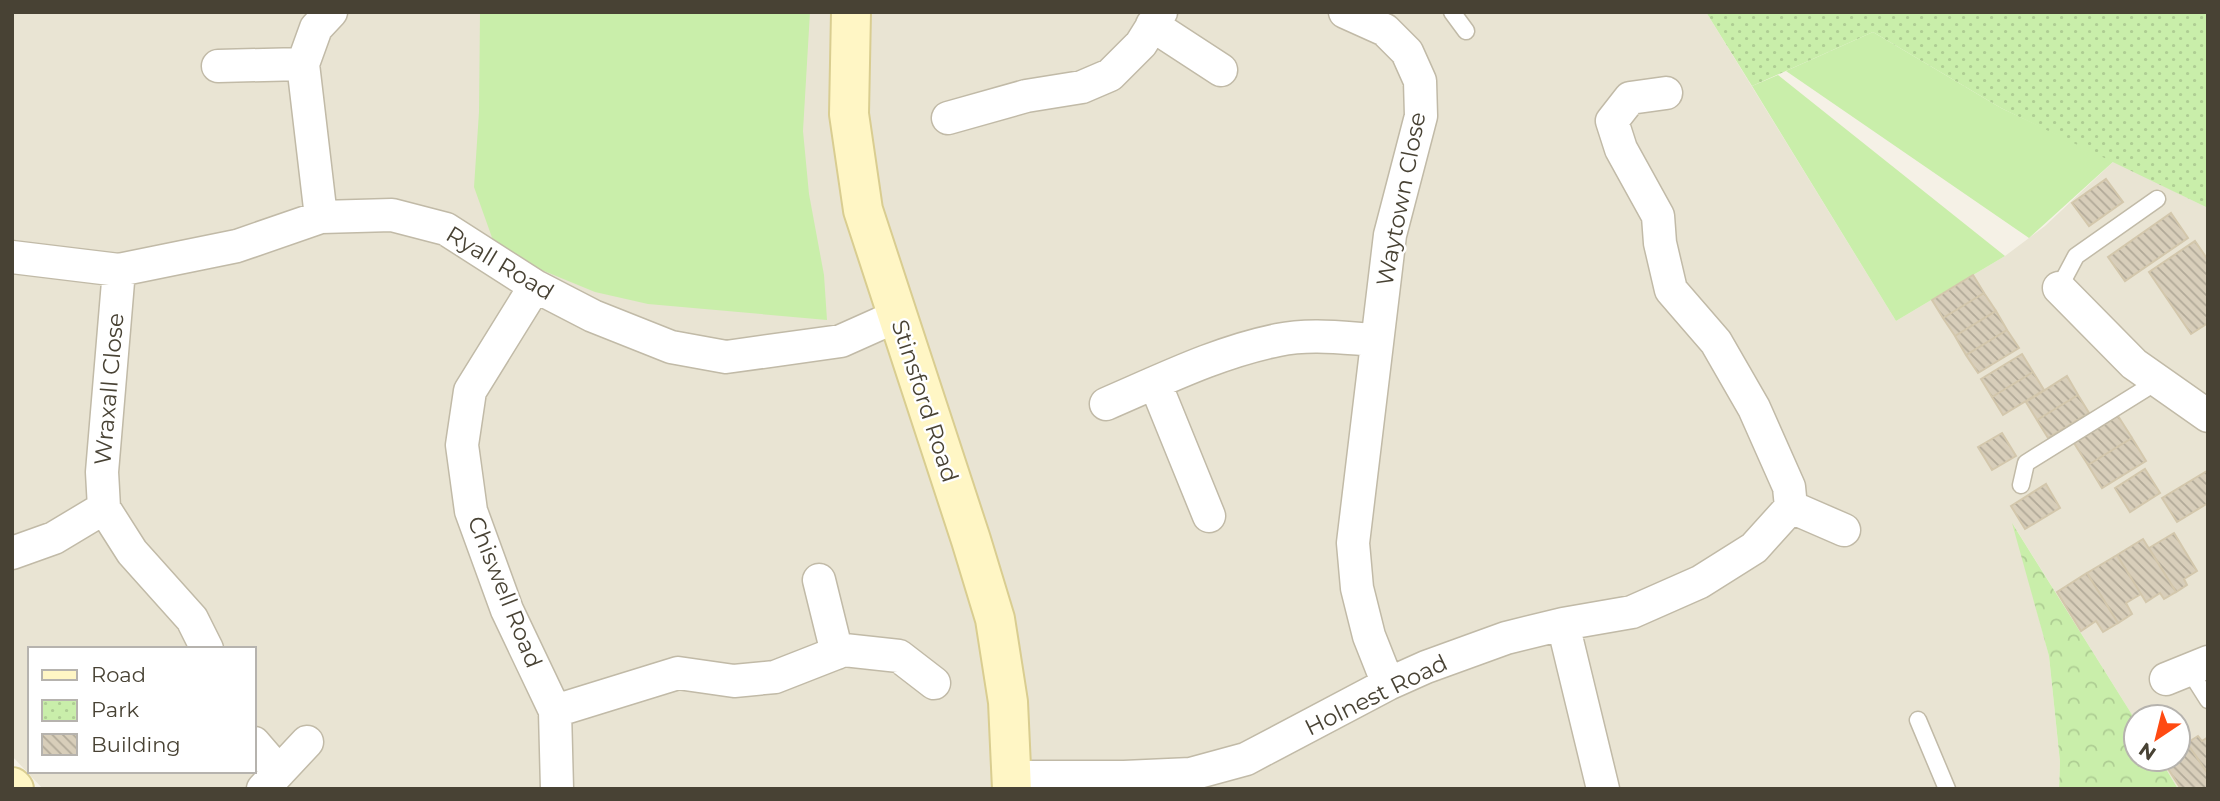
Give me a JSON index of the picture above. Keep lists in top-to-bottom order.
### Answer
{
  "streets": {
    "street": [
      "Waytown Close",
      "Ryall Road",
      "Wraxall Close",
      "Stinsford Road",
      "Chiswell Road",
      "Holnest Road"
    ]
  },
  "crossings": [
    ["Waytown Close", "Holnest Road"],
    ["Ryall Road", "Wraxall Close"],
    ["Ryall Road", "Stinsford Road"],
    ["Ryall Road", "Chiswell Road"],
    ["Stinsford Road", "Holnest Road"]
  ],
  "legend": ["Road", "Park", "Building"],
  "north": "bottom left"
}
